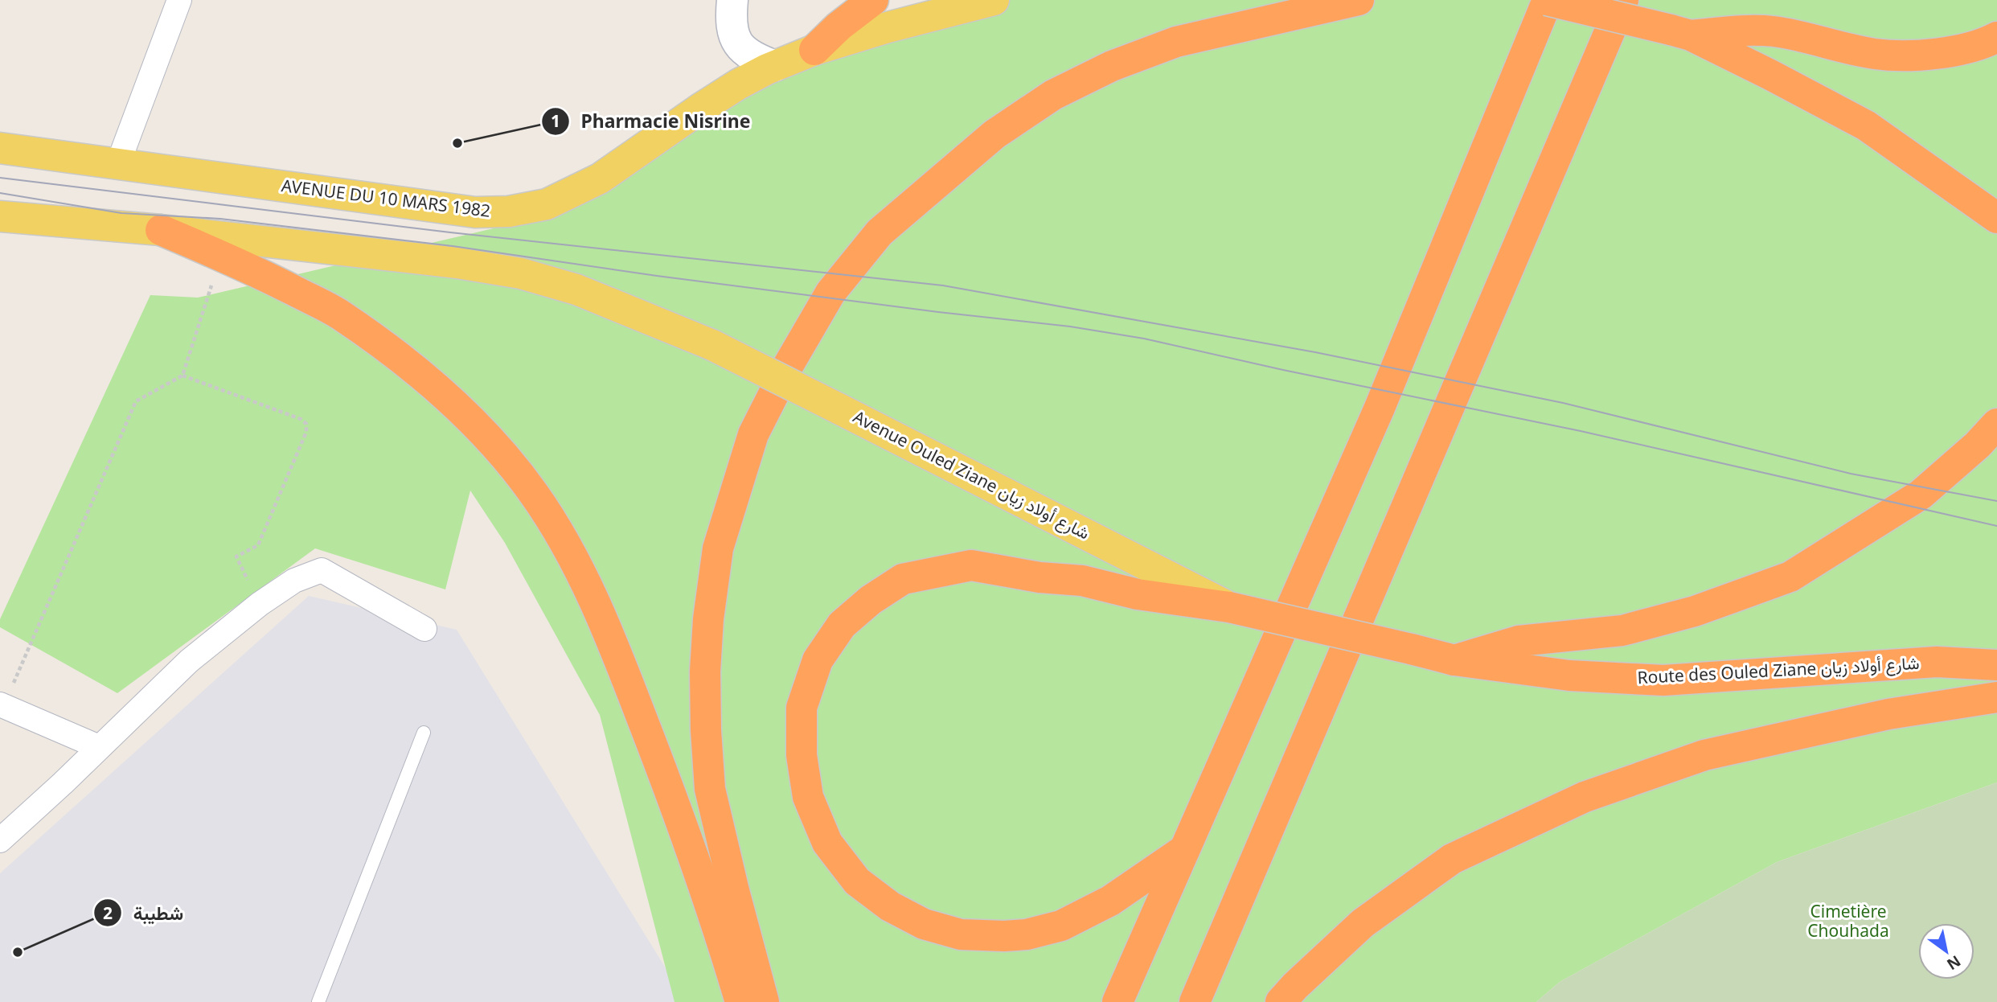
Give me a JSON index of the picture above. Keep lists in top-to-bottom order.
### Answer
{
  "streets": {
    "highway": ["Route des Ouled Ziane شارع أولاد زيان"],
    "main road": ["AVENUE DU 10 MARS 1982", "Avenue Ouled Ziane شارع أولاد زيان"]
  },
  "crossings": [
    ["Avenue Ouled Ziane شارع أولاد زيان", "Route des Ouled Ziane شارع أولاد زيان"]
  ],
  "parks": ["Cimetière Chouhada"],
  "places": ["Pharmacie Nisrine", "شطيبة"],
  "north": "bottom right"
}
